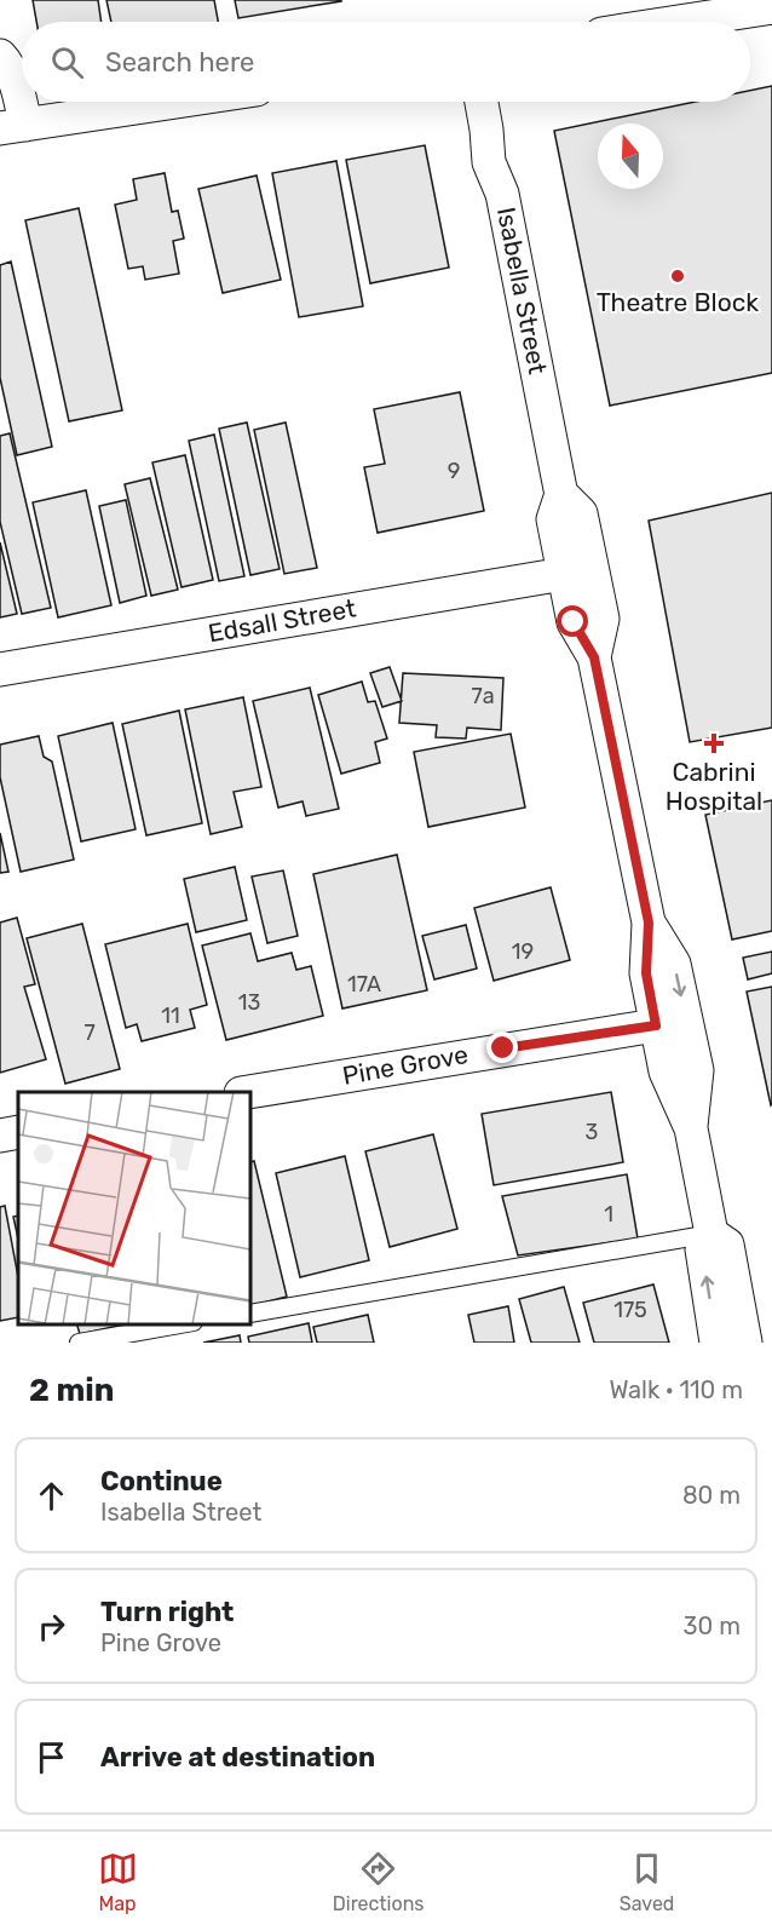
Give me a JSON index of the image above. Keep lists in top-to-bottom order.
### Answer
{
  "streets": {
    "street": ["Isabella Street", "Edsall Street", "Pine Grove"]
  },
  "crossings": [
    ["Isabella Street", "Edsall Street"],
    ["Isabella Street", "Pine Grove"]
  ],
  "places": {
    "other": ["Theatre Block"],
    "health": ["Cabrini Hospital"]
  },
  "house_numbers": [
    "9",
    "7a",
    "19",
    "17A",
    "13",
    "11",
    "7",
    "3",
    "1",
    "175"
  ],
  "north": "top",
  "page": {
    "search": "Search here",
    "heading": ["2 min", "Walk · 110 m"],
    "list": [
      ["Continue", "Isabella Street", "80 m"],
      ["Turn right", "Pine Grove", "30 m"],
      "Arrive at destination"
    ],
    "nav": ["Map", "Directions", "Saved"]
  }
}
